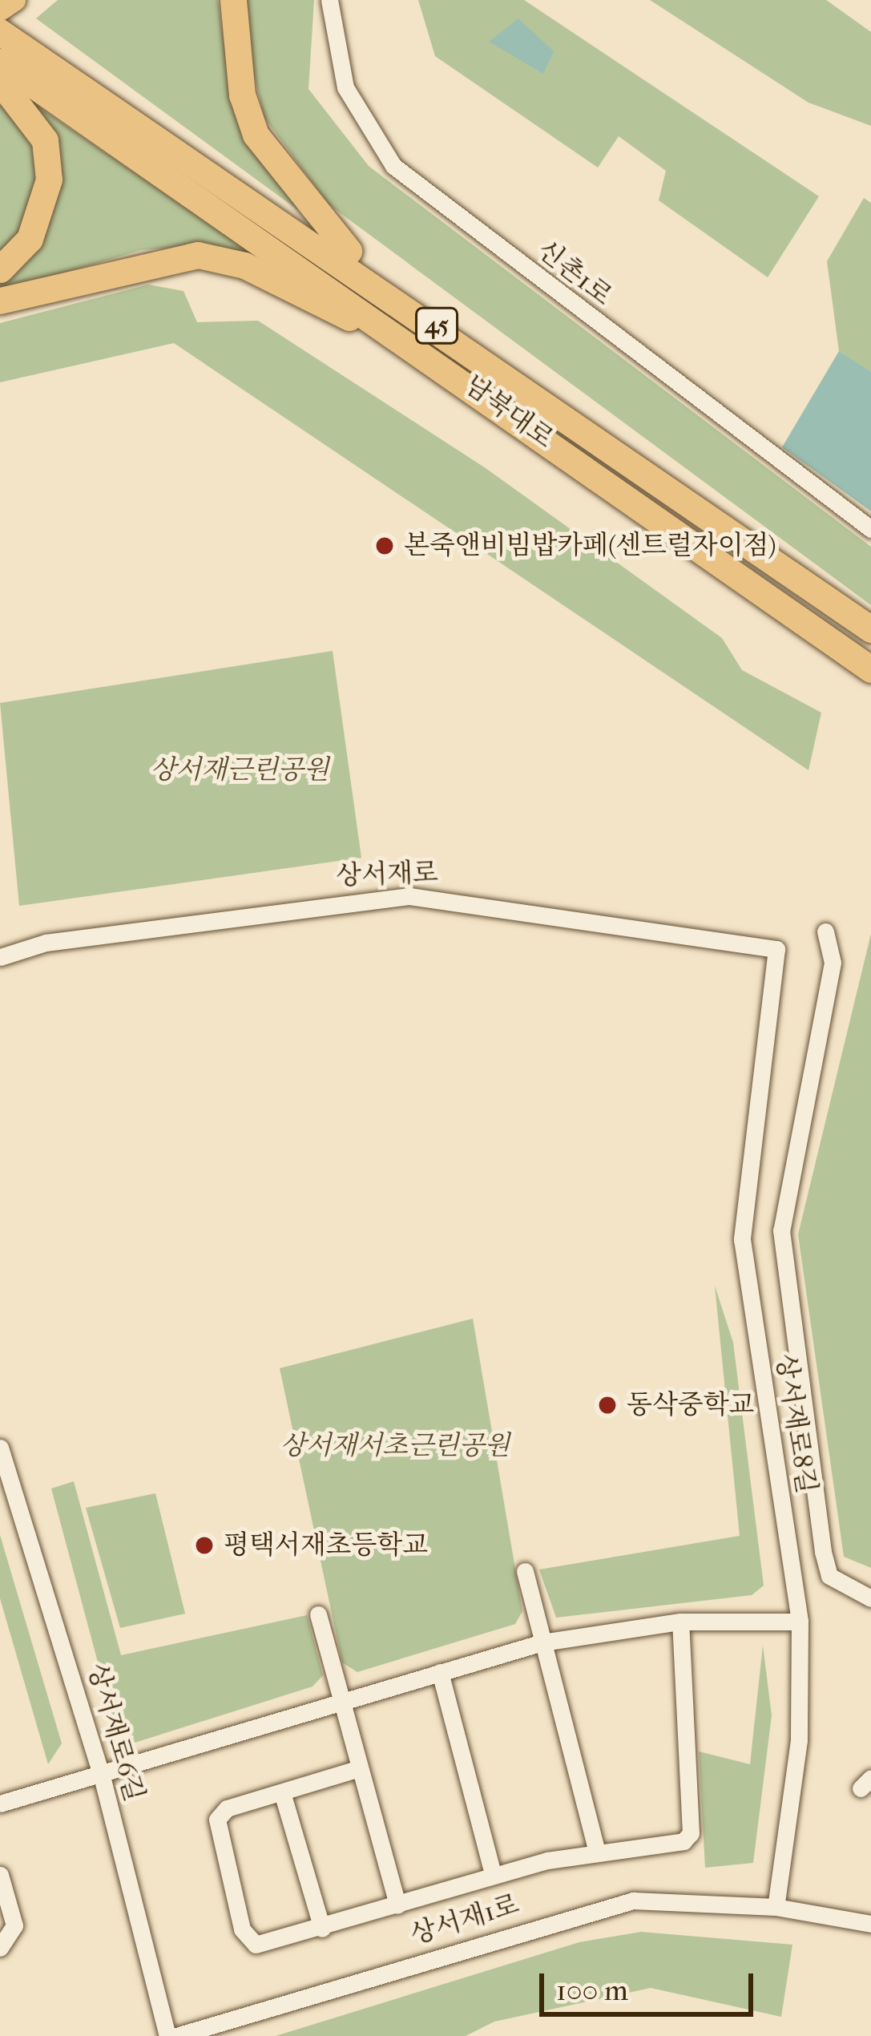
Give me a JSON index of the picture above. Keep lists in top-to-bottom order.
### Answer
{
  "streets": {
    "highway": ["45", "남북대로"],
    "street": [
      "신촌1로",
      "상서재로",
      "상서재로8길",
      "상서재로6길",
      "상서재1로"
    ]
  },
  "crossings": [
    ["상서재로", "상서재로8길"],
    ["상서재로8길", "상서재1로"]
  ],
  "parks": ["상서재근린공원", "상서재서초근린공원"],
  "places": ["본죽앤비빔밥카페(센트럴자이점)", "동삭중학교", "평택서재초등학교"],
  "scale_bar": "100 m"
}
